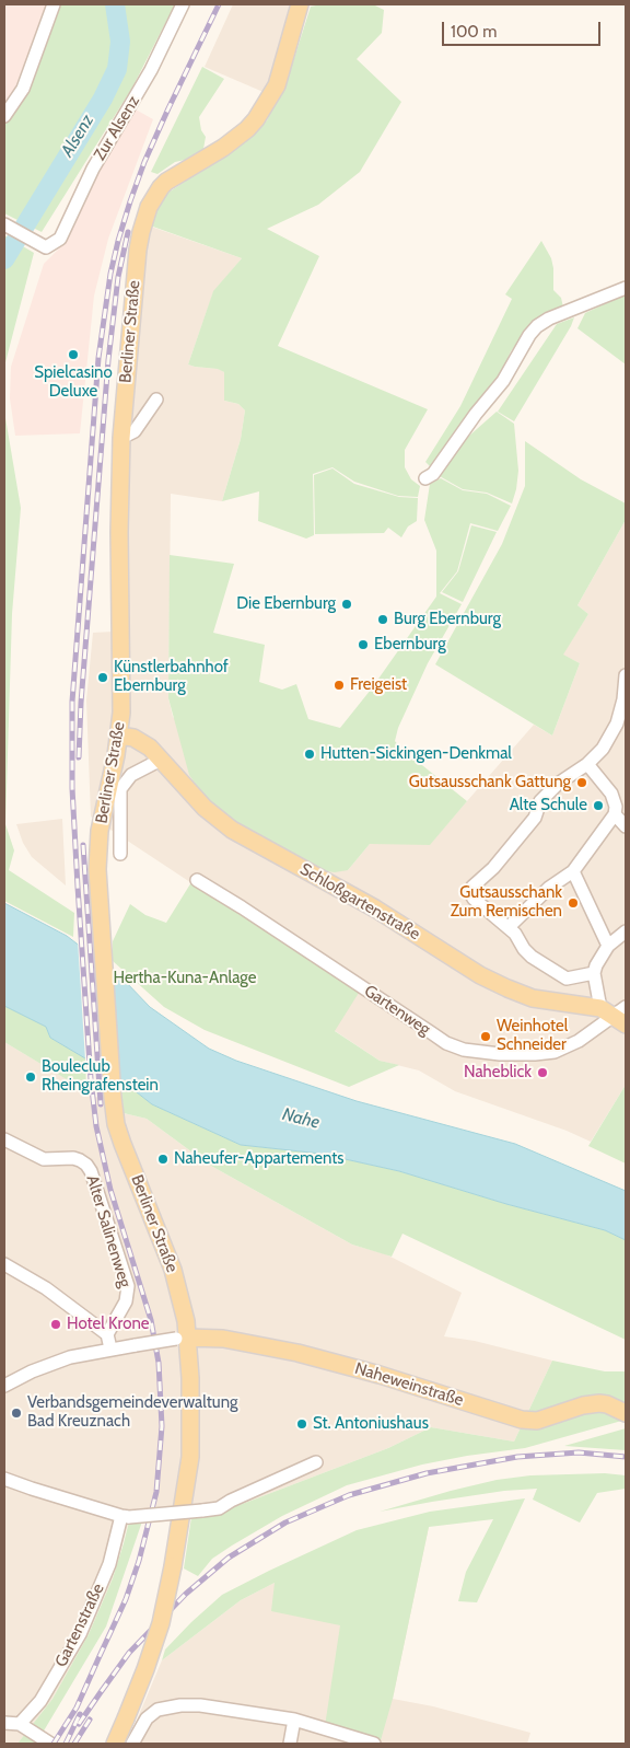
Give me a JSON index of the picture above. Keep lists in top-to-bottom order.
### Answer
{
  "streets": {
    "main road": ["Berliner Straße", "Schloßgartenstraße", "Naheweinstraße"],
    "street": [
      "Zur Alsenz",
      "Gartenweg",
      "Alter Salinenweg",
      "Gartenstraße"
    ]
  },
  "crossings": [
    ["Berliner Straße", "Schloßgartenstraße"],
    ["Berliner Straße", "Naheweinstraße"],
    ["Schloßgartenstraße", "Gartenweg"]
  ],
  "water": ["Alsenz", "Nahe"],
  "parks": ["Hertha-Kuna-Anlage"],
  "places": [
    "Spielcasino Deluxe",
    "Die Ebernburg",
    "Burg Ebernburg",
    "Ebernburg",
    "Künstlerbahnhof Ebernburg",
    "Freigeist",
    "Hutten-Sickingen-Denkmal",
    "Gutsausschank Gattung",
    "Alte Schule",
    "Gutsausschank Zum Remischen",
    "Weinhotel Schneider",
    "Naheblick",
    "Bouleclub Rheingrafenstein",
    "Naheufer-Appartements",
    "Hotel Krone",
    "Verbandsgemeindeverwaltung Bad Kreuznach",
    "St. Antoniushaus"
  ],
  "scale_bar": "100 m"
}
